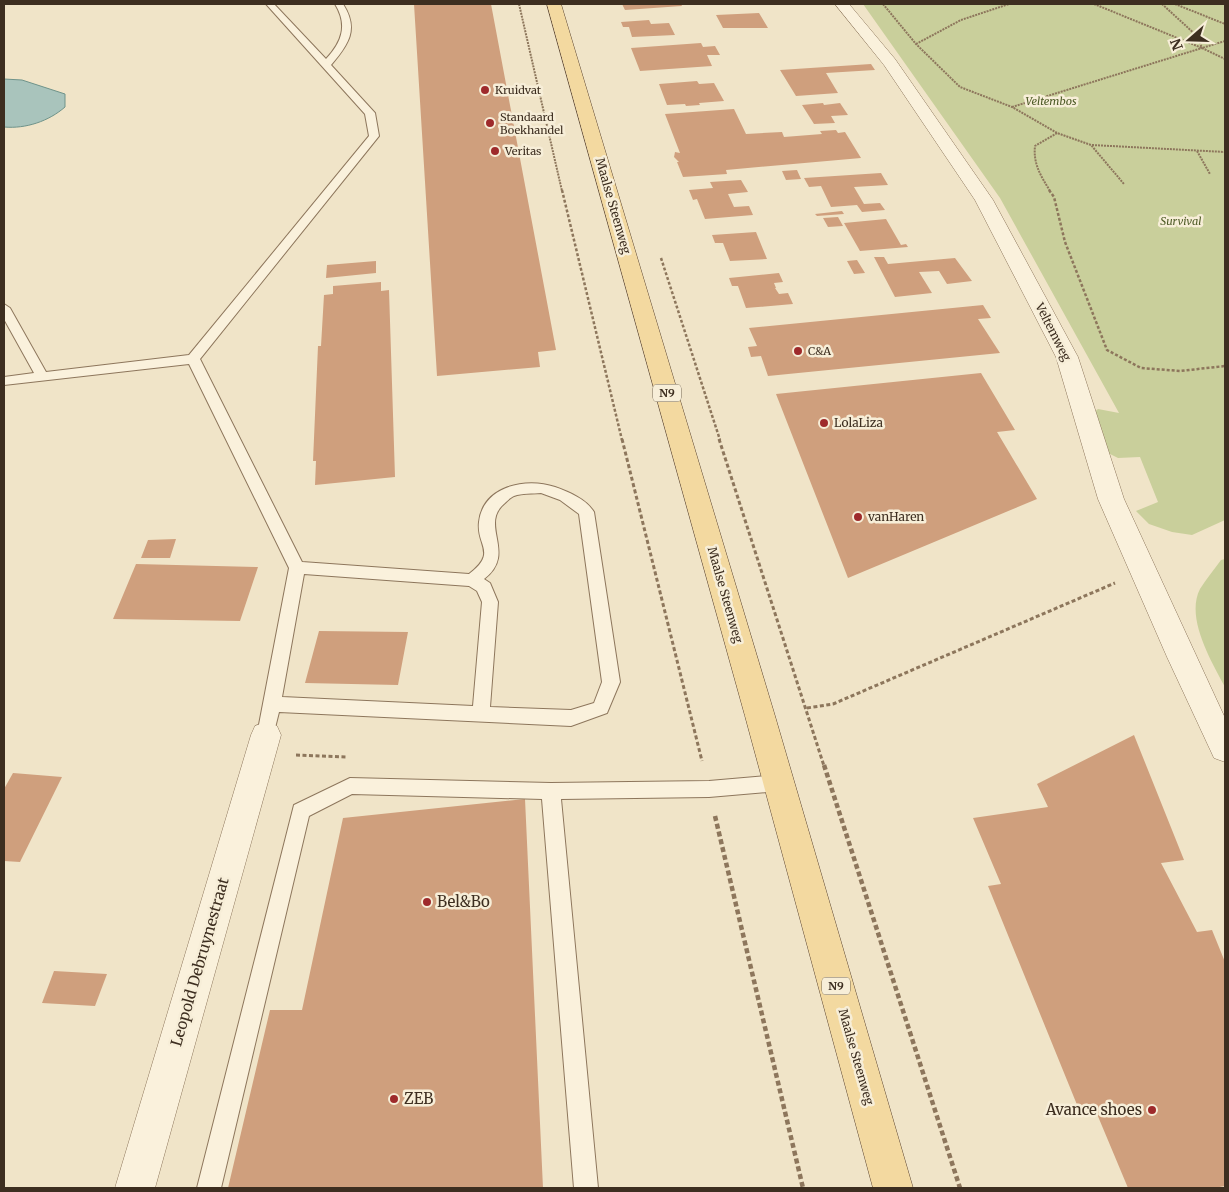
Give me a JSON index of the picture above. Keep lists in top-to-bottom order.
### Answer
{
  "streets": {
    "main road": ["Maalse Steenweg", "N9"],
    "street": ["Veltemweg", "Leopold Debruynestraat"]
  },
  "parks": ["Veltembos", "Survival"],
  "places": [
    "Kruidvat",
    "Standaard Boekhandel",
    "Veritas",
    "C&A",
    "LolaLiza",
    "vanHaren",
    "Bel&Bo",
    "ZEB",
    "Avance shoes"
  ],
  "north": "left"
}
